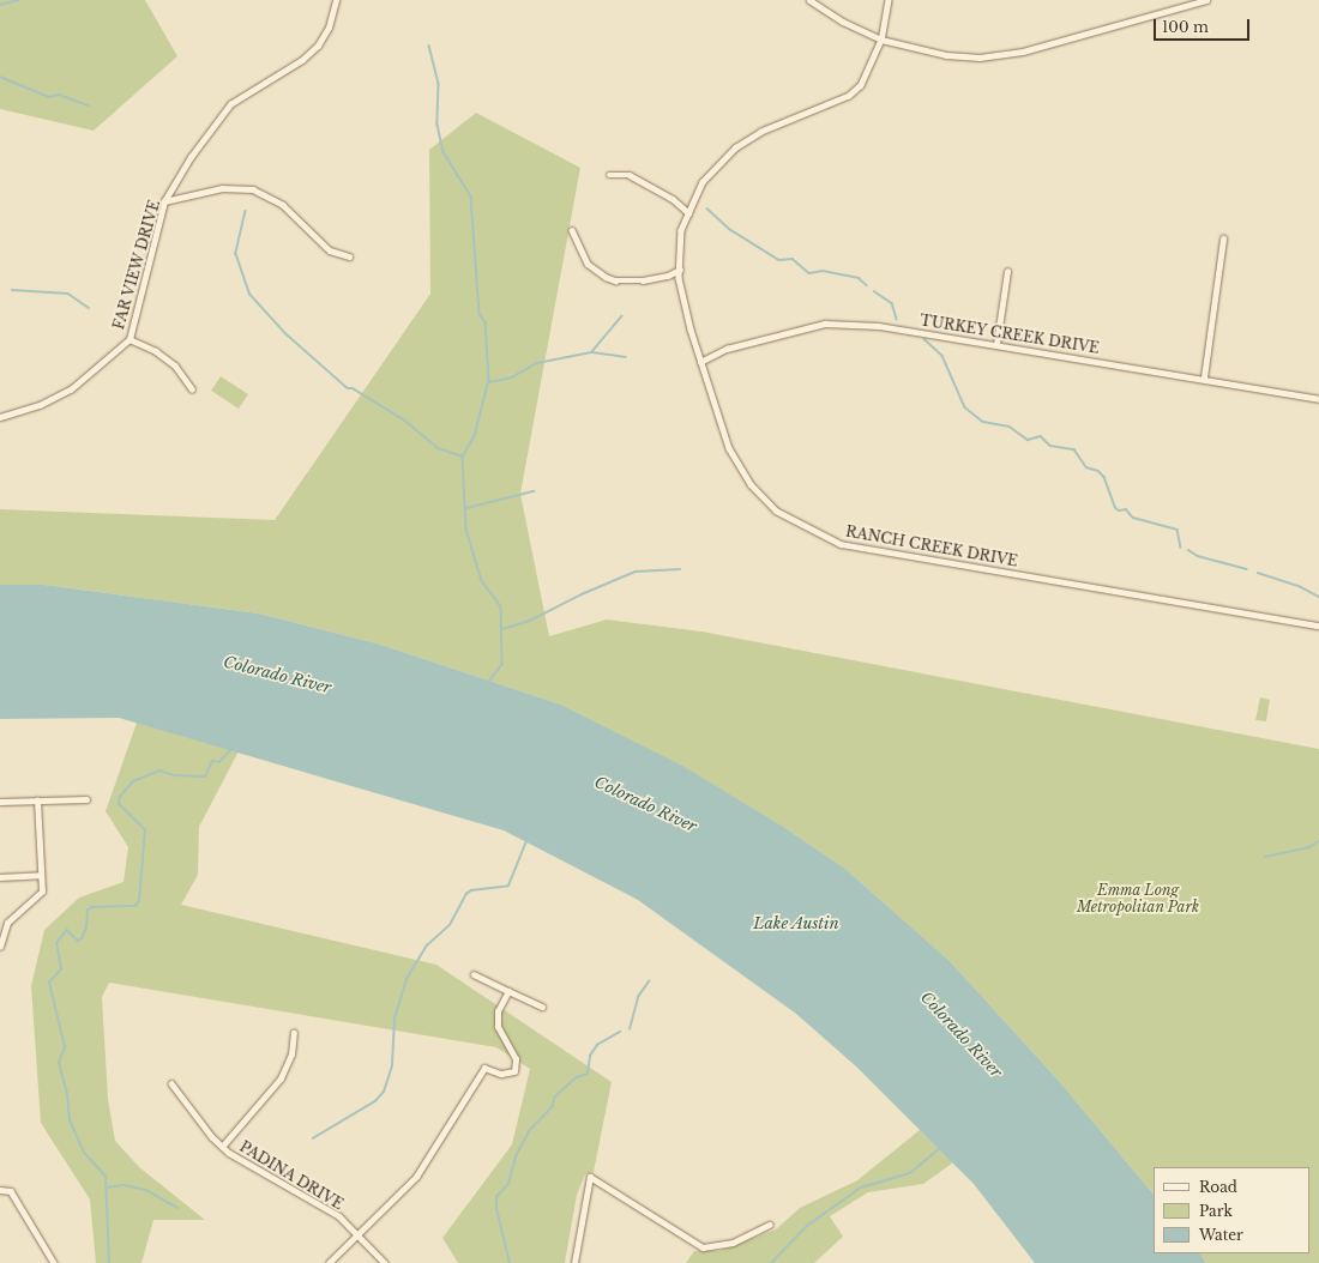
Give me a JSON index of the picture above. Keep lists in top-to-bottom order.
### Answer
{
  "streets": {
    "street": [
      "FAR VIEW DRIVE",
      "TURKEY CREEK DRIVE",
      "RANCH CREEK DRIVE",
      "PADINA DRIVE"
    ]
  },
  "crossings": [
    ["TURKEY CREEK DRIVE", "RANCH CREEK DRIVE"]
  ],
  "water": ["Colorado River", "Lake Austin"],
  "parks": ["Emma Long Metropolitan Park"],
  "legend": ["Road", "Park", "Water"],
  "scale_bar": "100 m"
}
